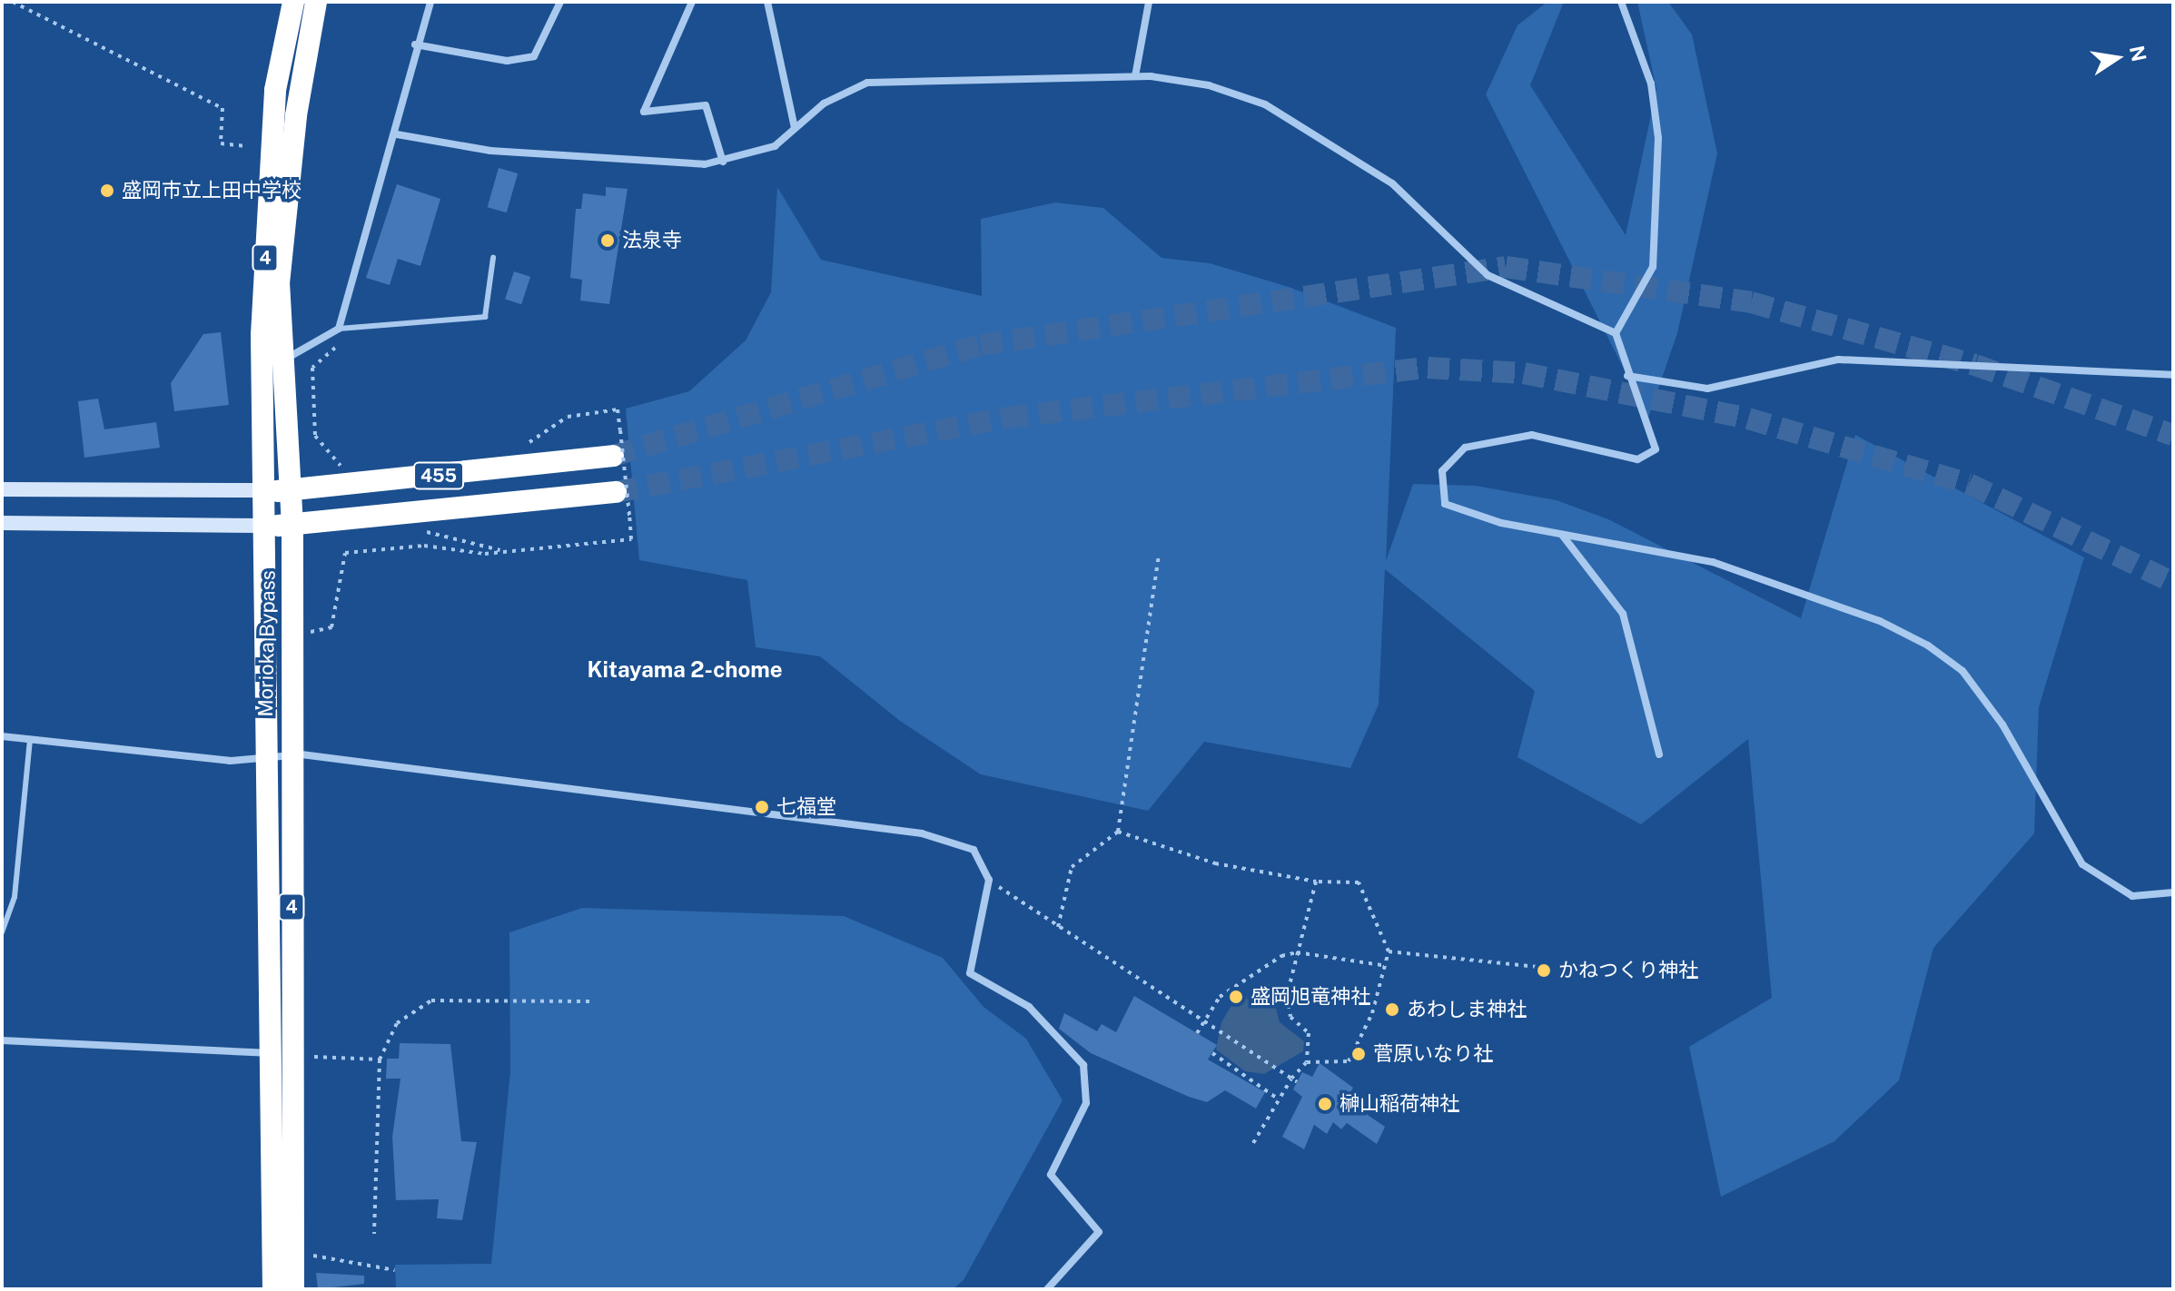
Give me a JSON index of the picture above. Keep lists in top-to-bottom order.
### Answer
{
  "streets": {
    "highway": ["4", "455", "Morioka Bypass"]
  },
  "crossings": [
    ["455", "Morioka Bypass"]
  ],
  "districts": ["Kitayama 2-chome"],
  "places": [
    "盛岡市立上田中学校",
    "法泉寺",
    "七福堂",
    "かねつくり神社",
    "盛岡旭竜神社",
    "あわしま神社",
    "菅原いなり社",
    "榊山稲荷神社"
  ],
  "north": "right"
}
